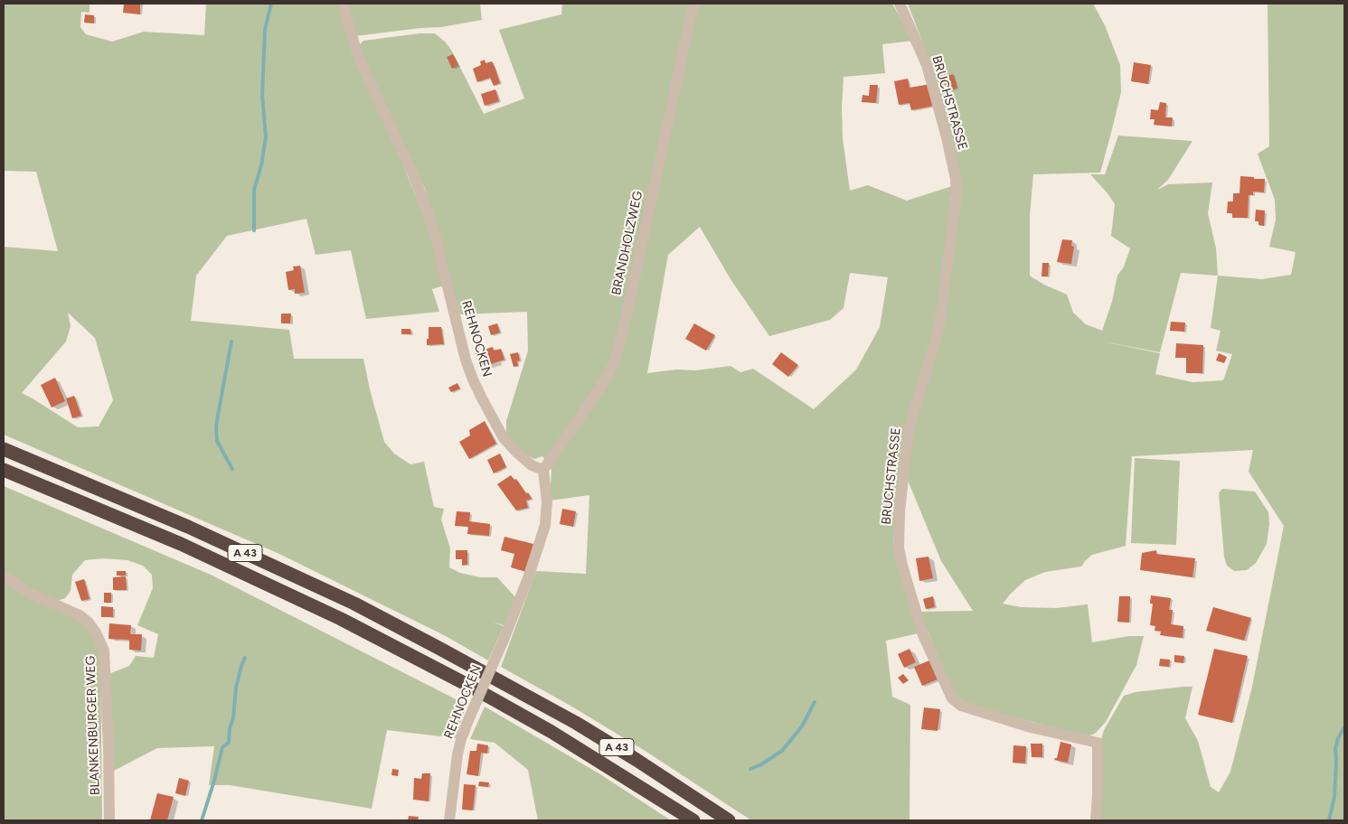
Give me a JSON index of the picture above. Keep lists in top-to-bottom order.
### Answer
{
  "streets": {
    "highway": ["A 43"],
    "street": [
      "BRUCHSTRASSE",
      "BRANDHOLZWEG",
      "REHNOCKEN",
      "BLANKENBURGER WEG"
    ]
  },
  "crossings": [
    ["BRANDHOLZWEG", "REHNOCKEN"]
  ]
}
